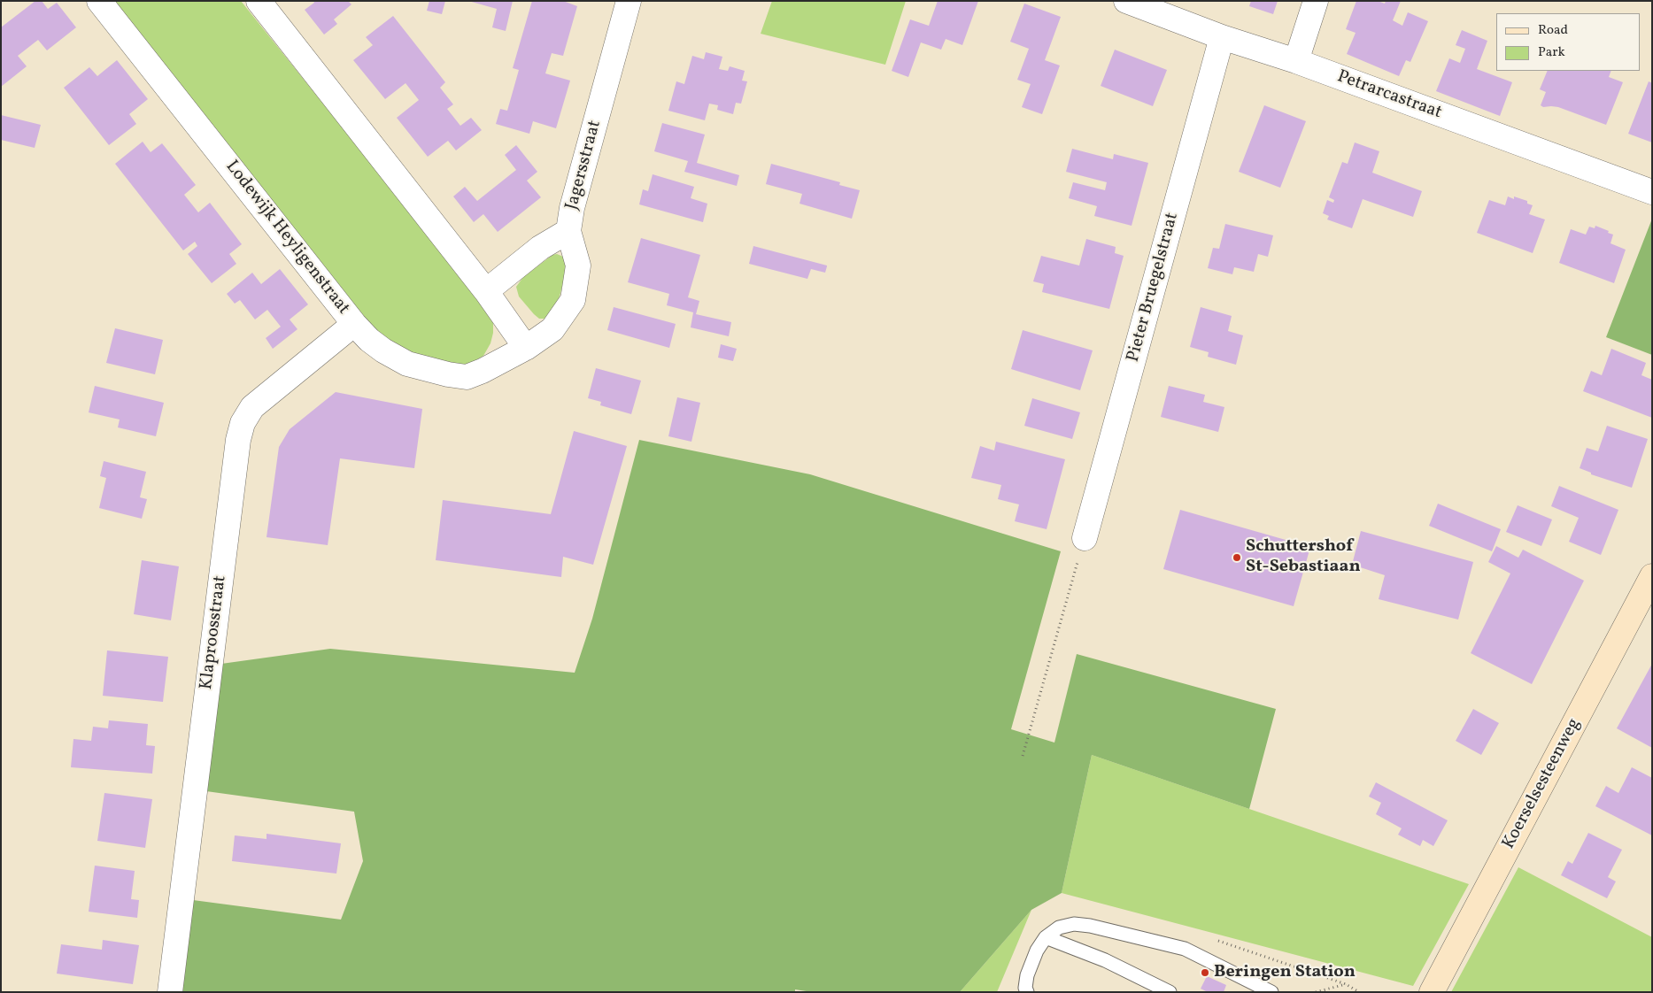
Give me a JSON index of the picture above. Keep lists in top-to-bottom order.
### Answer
{
  "streets": {
    "street": [
      "Petrarcastraat",
      "Jagersstraat",
      "Lodewijk Heyligenstraat",
      "Pieter Bruegelstraat",
      "Klaproosstraat",
      "Koerselsesteenweg"
    ]
  },
  "crossings": [
    ["Petrarcastraat", "Pieter Bruegelstraat"],
    ["Jagersstraat", "Lodewijk Heyligenstraat"],
    ["Lodewijk Heyligenstraat", "Klaproosstraat"]
  ],
  "places": ["Schuttershof St-Sebastiaan", "Beringen Station"],
  "legend": ["Road", "Park"]
}
